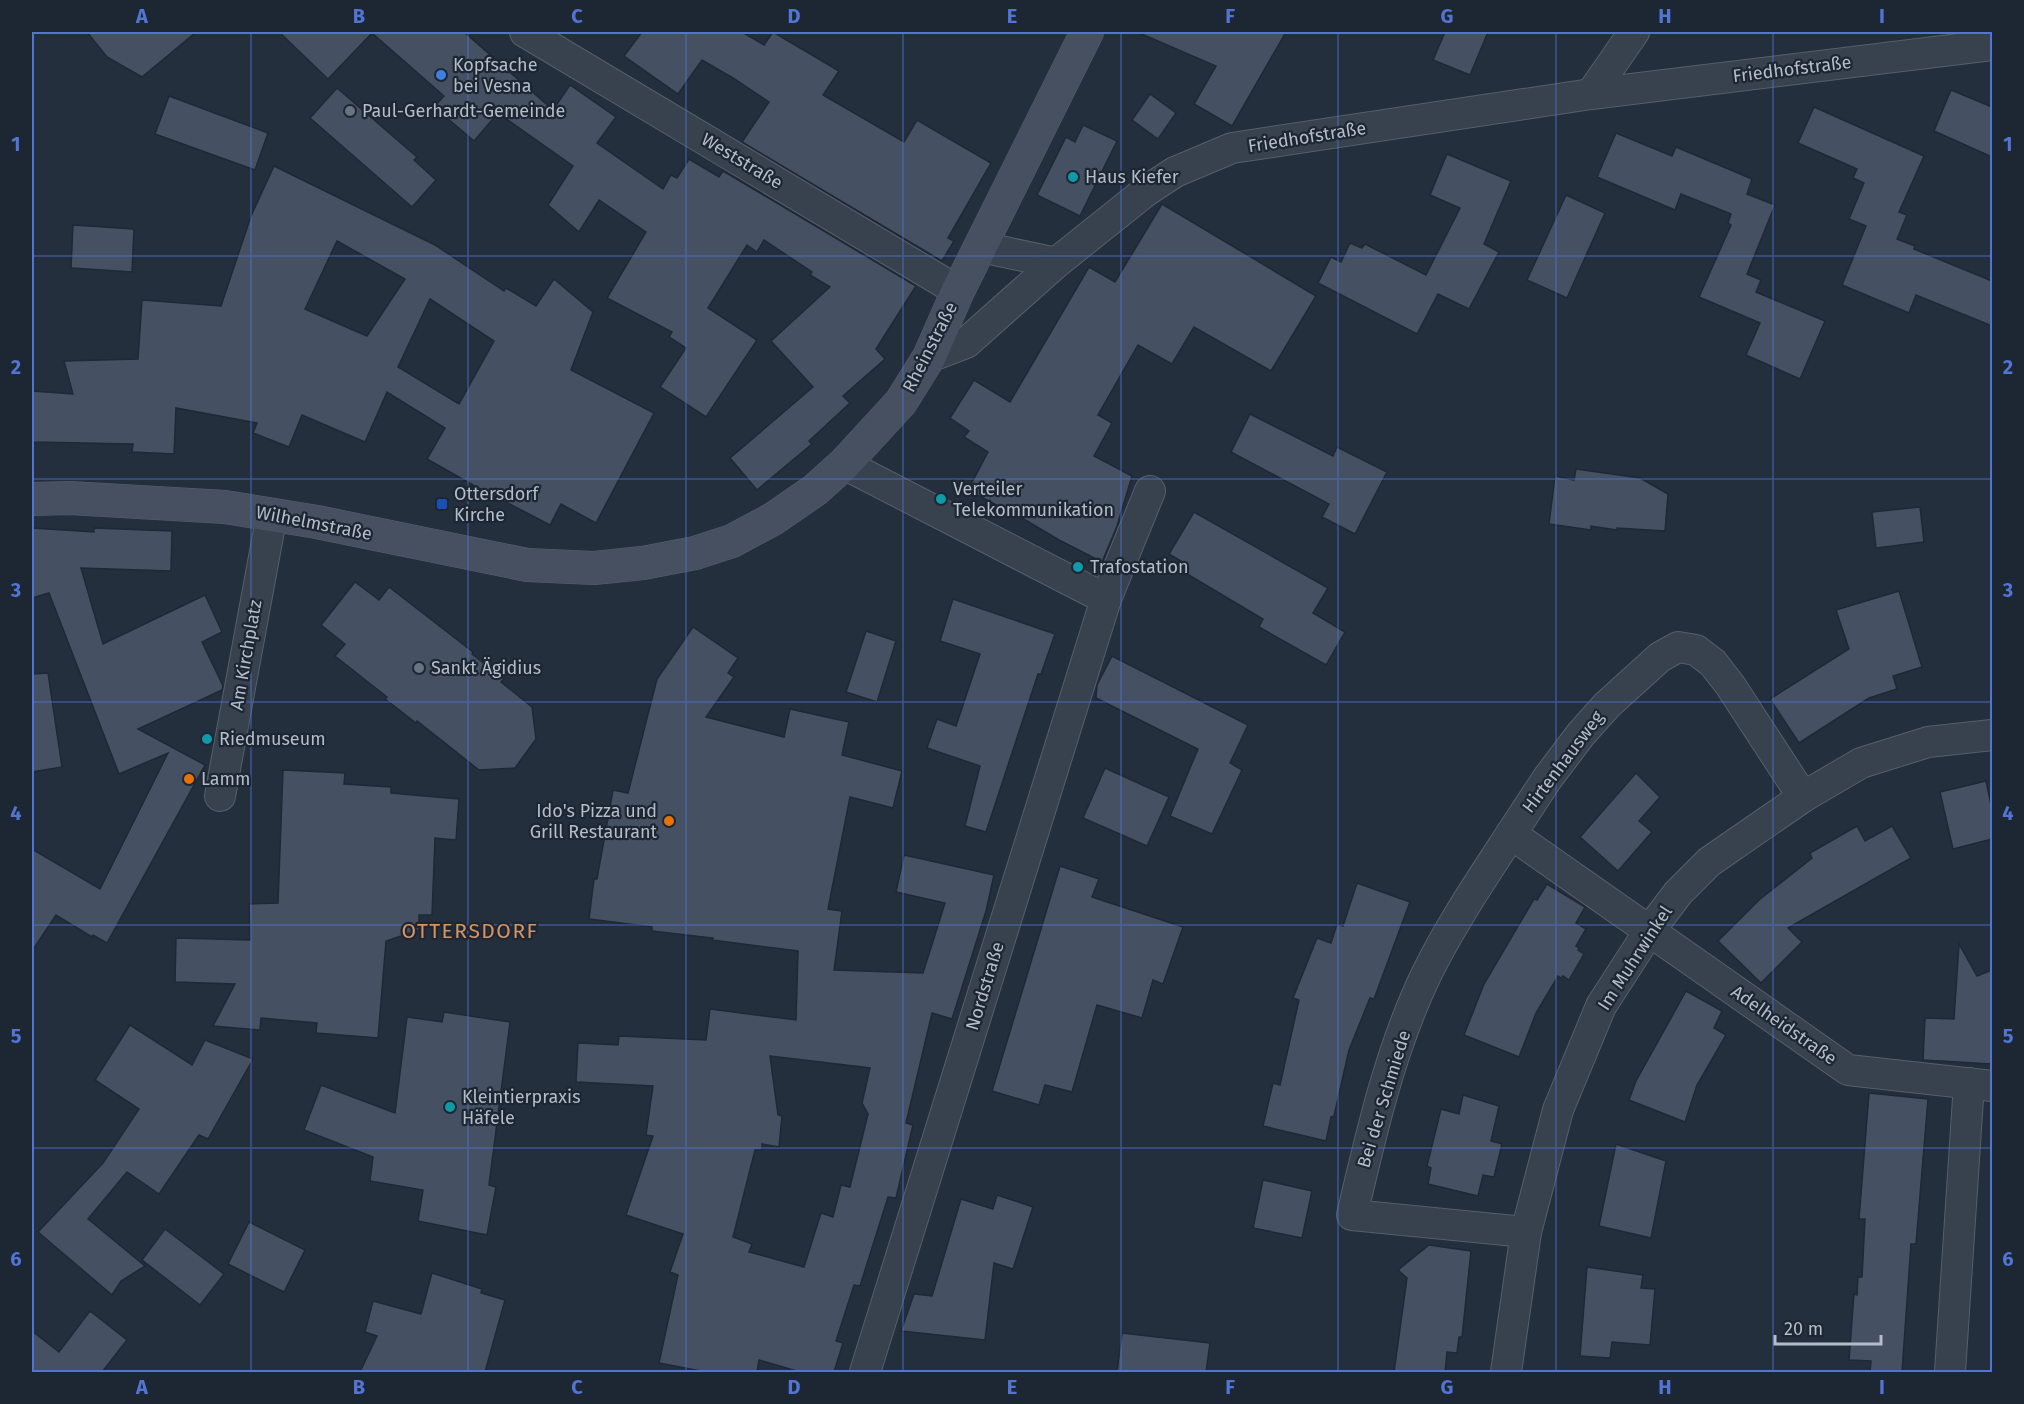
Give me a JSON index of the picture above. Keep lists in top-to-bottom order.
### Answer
{
  "streets": {
    "main road": ["Rheinstraße", "Wilhelmstraße"],
    "street": [
      "Friedhofstraße",
      "Weststraße",
      "Am Kirchplatz",
      "Hirtenhausweg",
      "Im Muhrwinkel",
      "Nordstraße",
      "Adelheidstraße",
      "Bei der Schmiede"
    ]
  },
  "crossings": [
    ["Friedhofstraße", "Rheinstraße"],
    ["Weststraße", "Rheinstraße"],
    ["Rheinstraße", "Wilhelmstraße"],
    ["Wilhelmstraße", "Am Kirchplatz"],
    ["Hirtenhausweg", "Im Muhrwinkel"],
    ["Hirtenhausweg", "Bei der Schmiede"],
    ["Im Muhrwinkel", "Adelheidstraße"],
    ["Im Muhrwinkel", "Bei der Schmiede"]
  ],
  "districts": ["OTTERSDORF"],
  "places": {
    "other": [
      "Kopfsache bei Vesna",
      "Paul-Gerhardt-Gemeinde",
      "Haus Kiefer",
      "Verteiler Telekommunikation",
      "Trafostation",
      "Sankt Ägidius",
      "Riedmuseum",
      "Lamm",
      "Ido's Pizza und Grill Restaurant",
      "Kleintierpraxis Häfele"
    ],
    "transit": ["Ottersdorf Kirche"]
  },
  "scale_bar": "20 m",
  "grid": {
    "columns": [
      "A",
      "B",
      "C",
      "D",
      "E",
      "F",
      "G",
      "H",
      "I"
    ],
    "rows": [
      "1",
      "2",
      "3",
      "4",
      "5",
      "6"
    ]
  }
}
